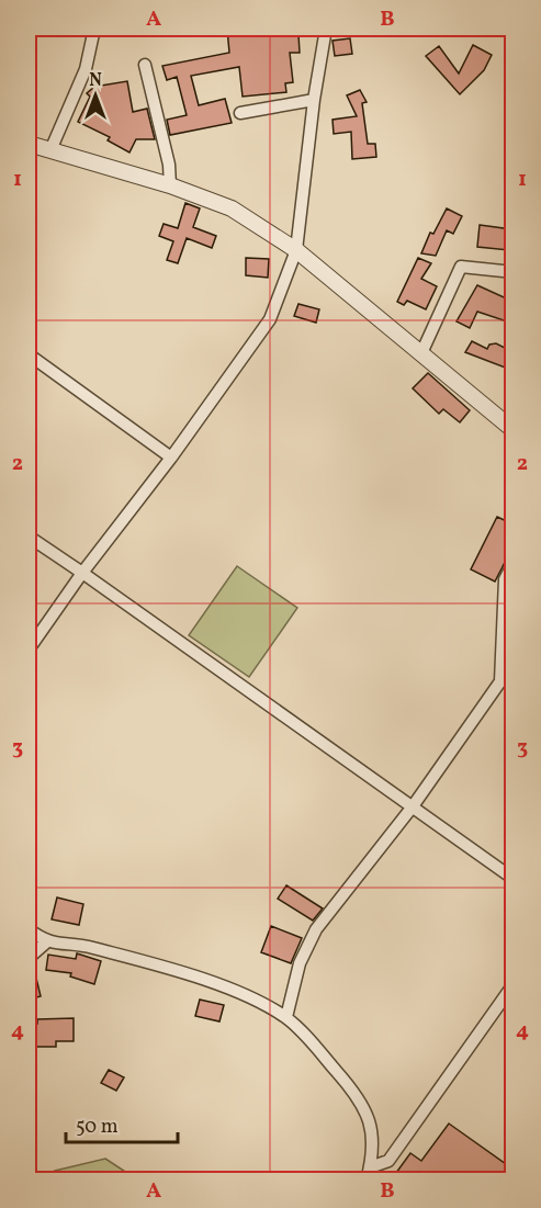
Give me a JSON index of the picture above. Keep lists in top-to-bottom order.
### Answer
{
  "scale_bar": "50 m",
  "north": "top",
  "grid": {
    "columns": ["A", "B"],
    "rows": [
      "1",
      "2",
      "3",
      "4"
    ]
  }
}
